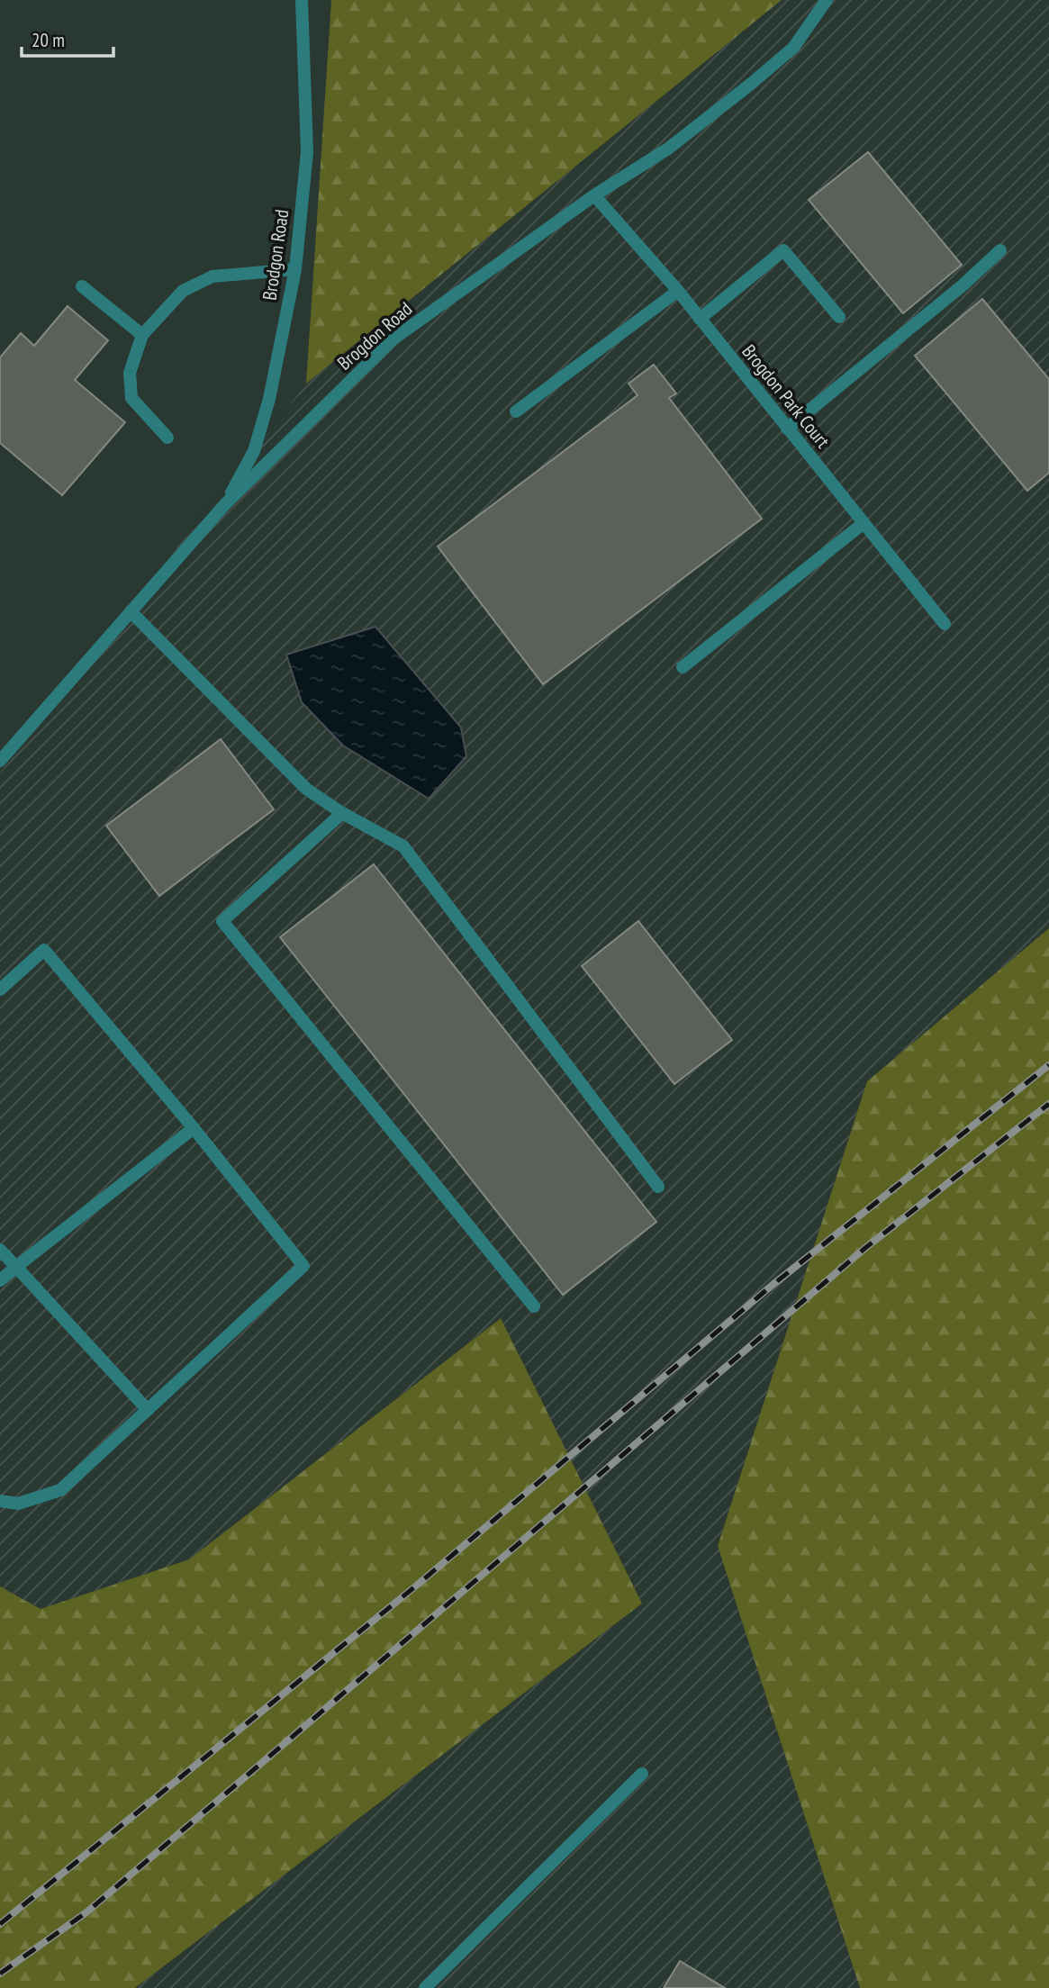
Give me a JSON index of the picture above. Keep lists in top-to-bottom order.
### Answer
{
  "streets": {
    "street": ["Brodgon Road", "Brogdon Road", "Brogdon Park Court"]
  },
  "crossings": [
    ["Brodgon Road", "Brogdon Road"],
    ["Brogdon Road", "Brogdon Park Court"]
  ],
  "scale_bar": "20 m"
}
